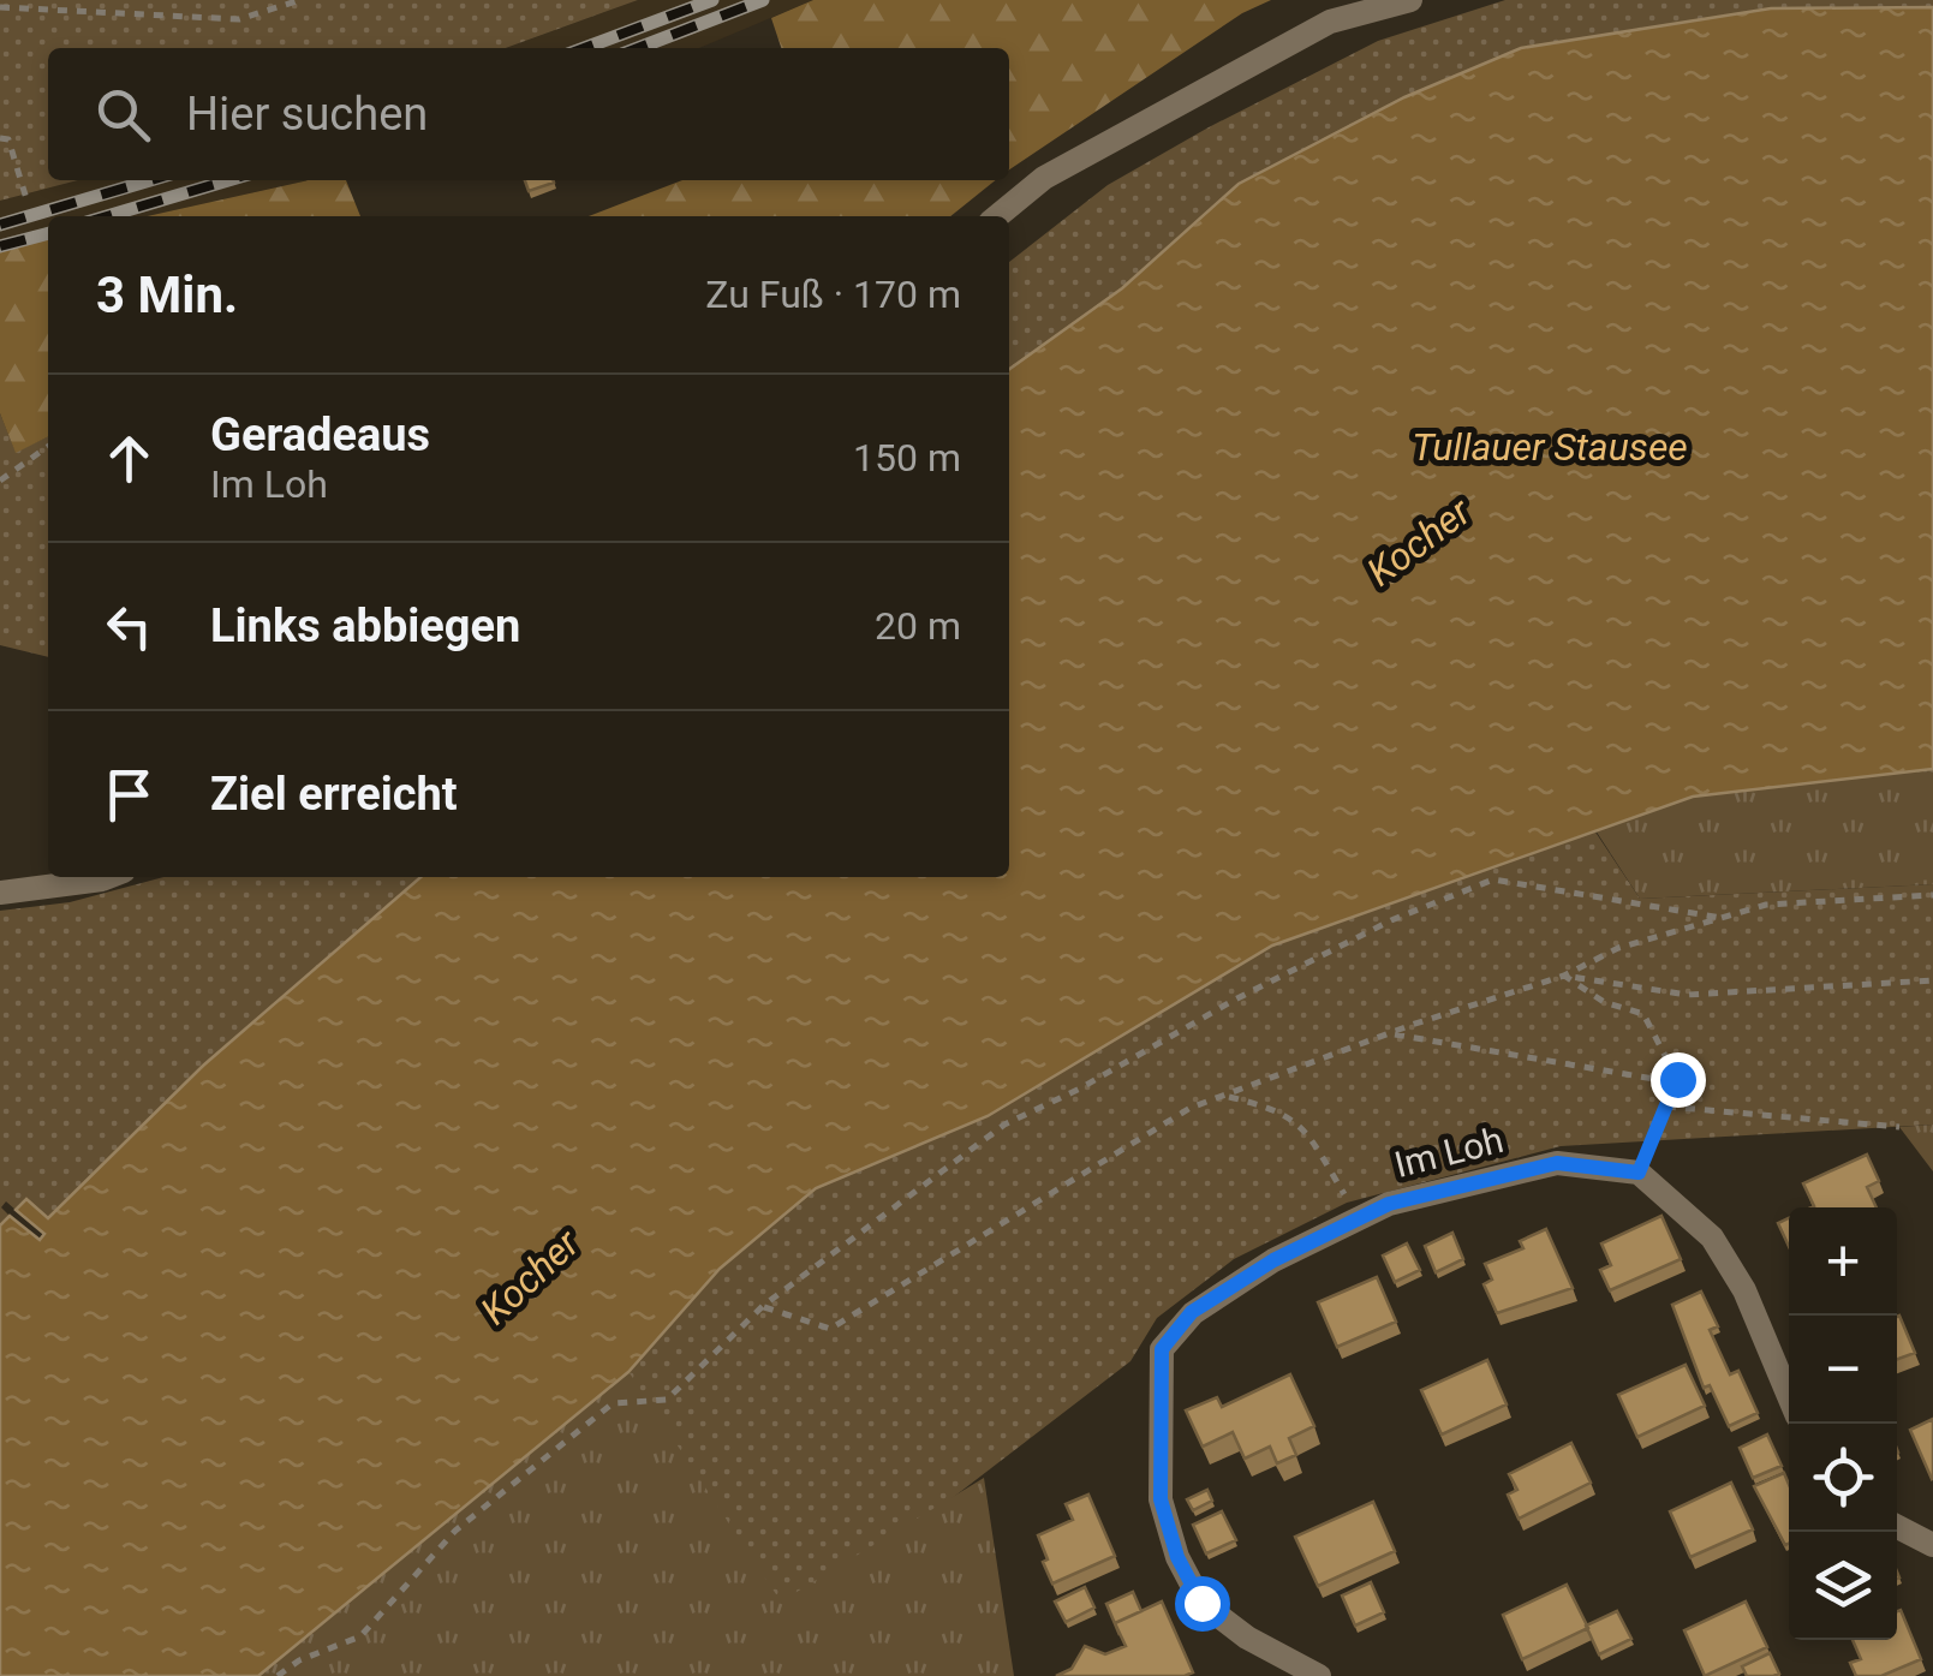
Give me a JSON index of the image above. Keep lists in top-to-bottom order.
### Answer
{
  "streets": {
    "street": ["Im Loh"]
  },
  "water": ["Tullauer Stausee", "Kocher"],
  "page": {
    "search": "Hier suchen",
    "heading": ["3 Min.", "Zu Fuß · 170 m"],
    "list": [
      ["Geradeaus", "Im Loh", "150 m"],
      ["Links abbiegen", "20 m"],
      "Ziel erreicht"
    ],
    "map_buttons": ["+", "−"]
  }
}
